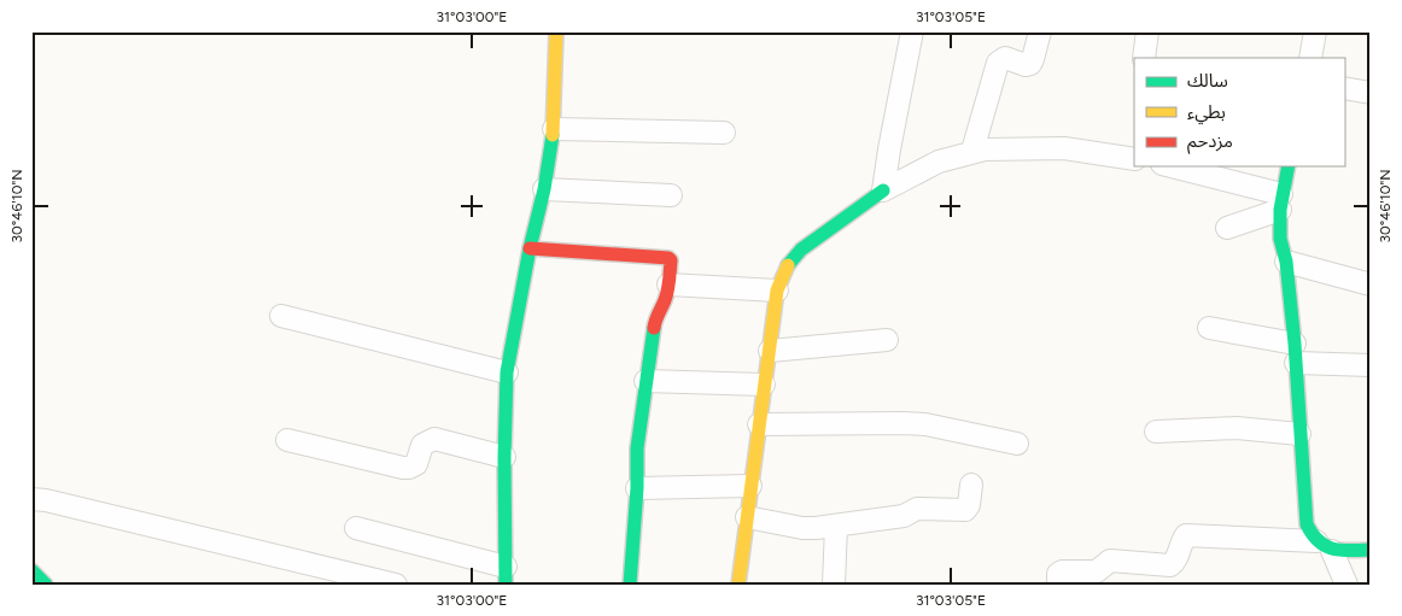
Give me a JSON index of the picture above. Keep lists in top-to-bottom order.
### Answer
{
  "legend": ["سالك", "بطيء", "مزدحم"],
  "coordinates": ["31°03'00\"E", "31°03'05\"E", "30°46'10\"N"]
}
